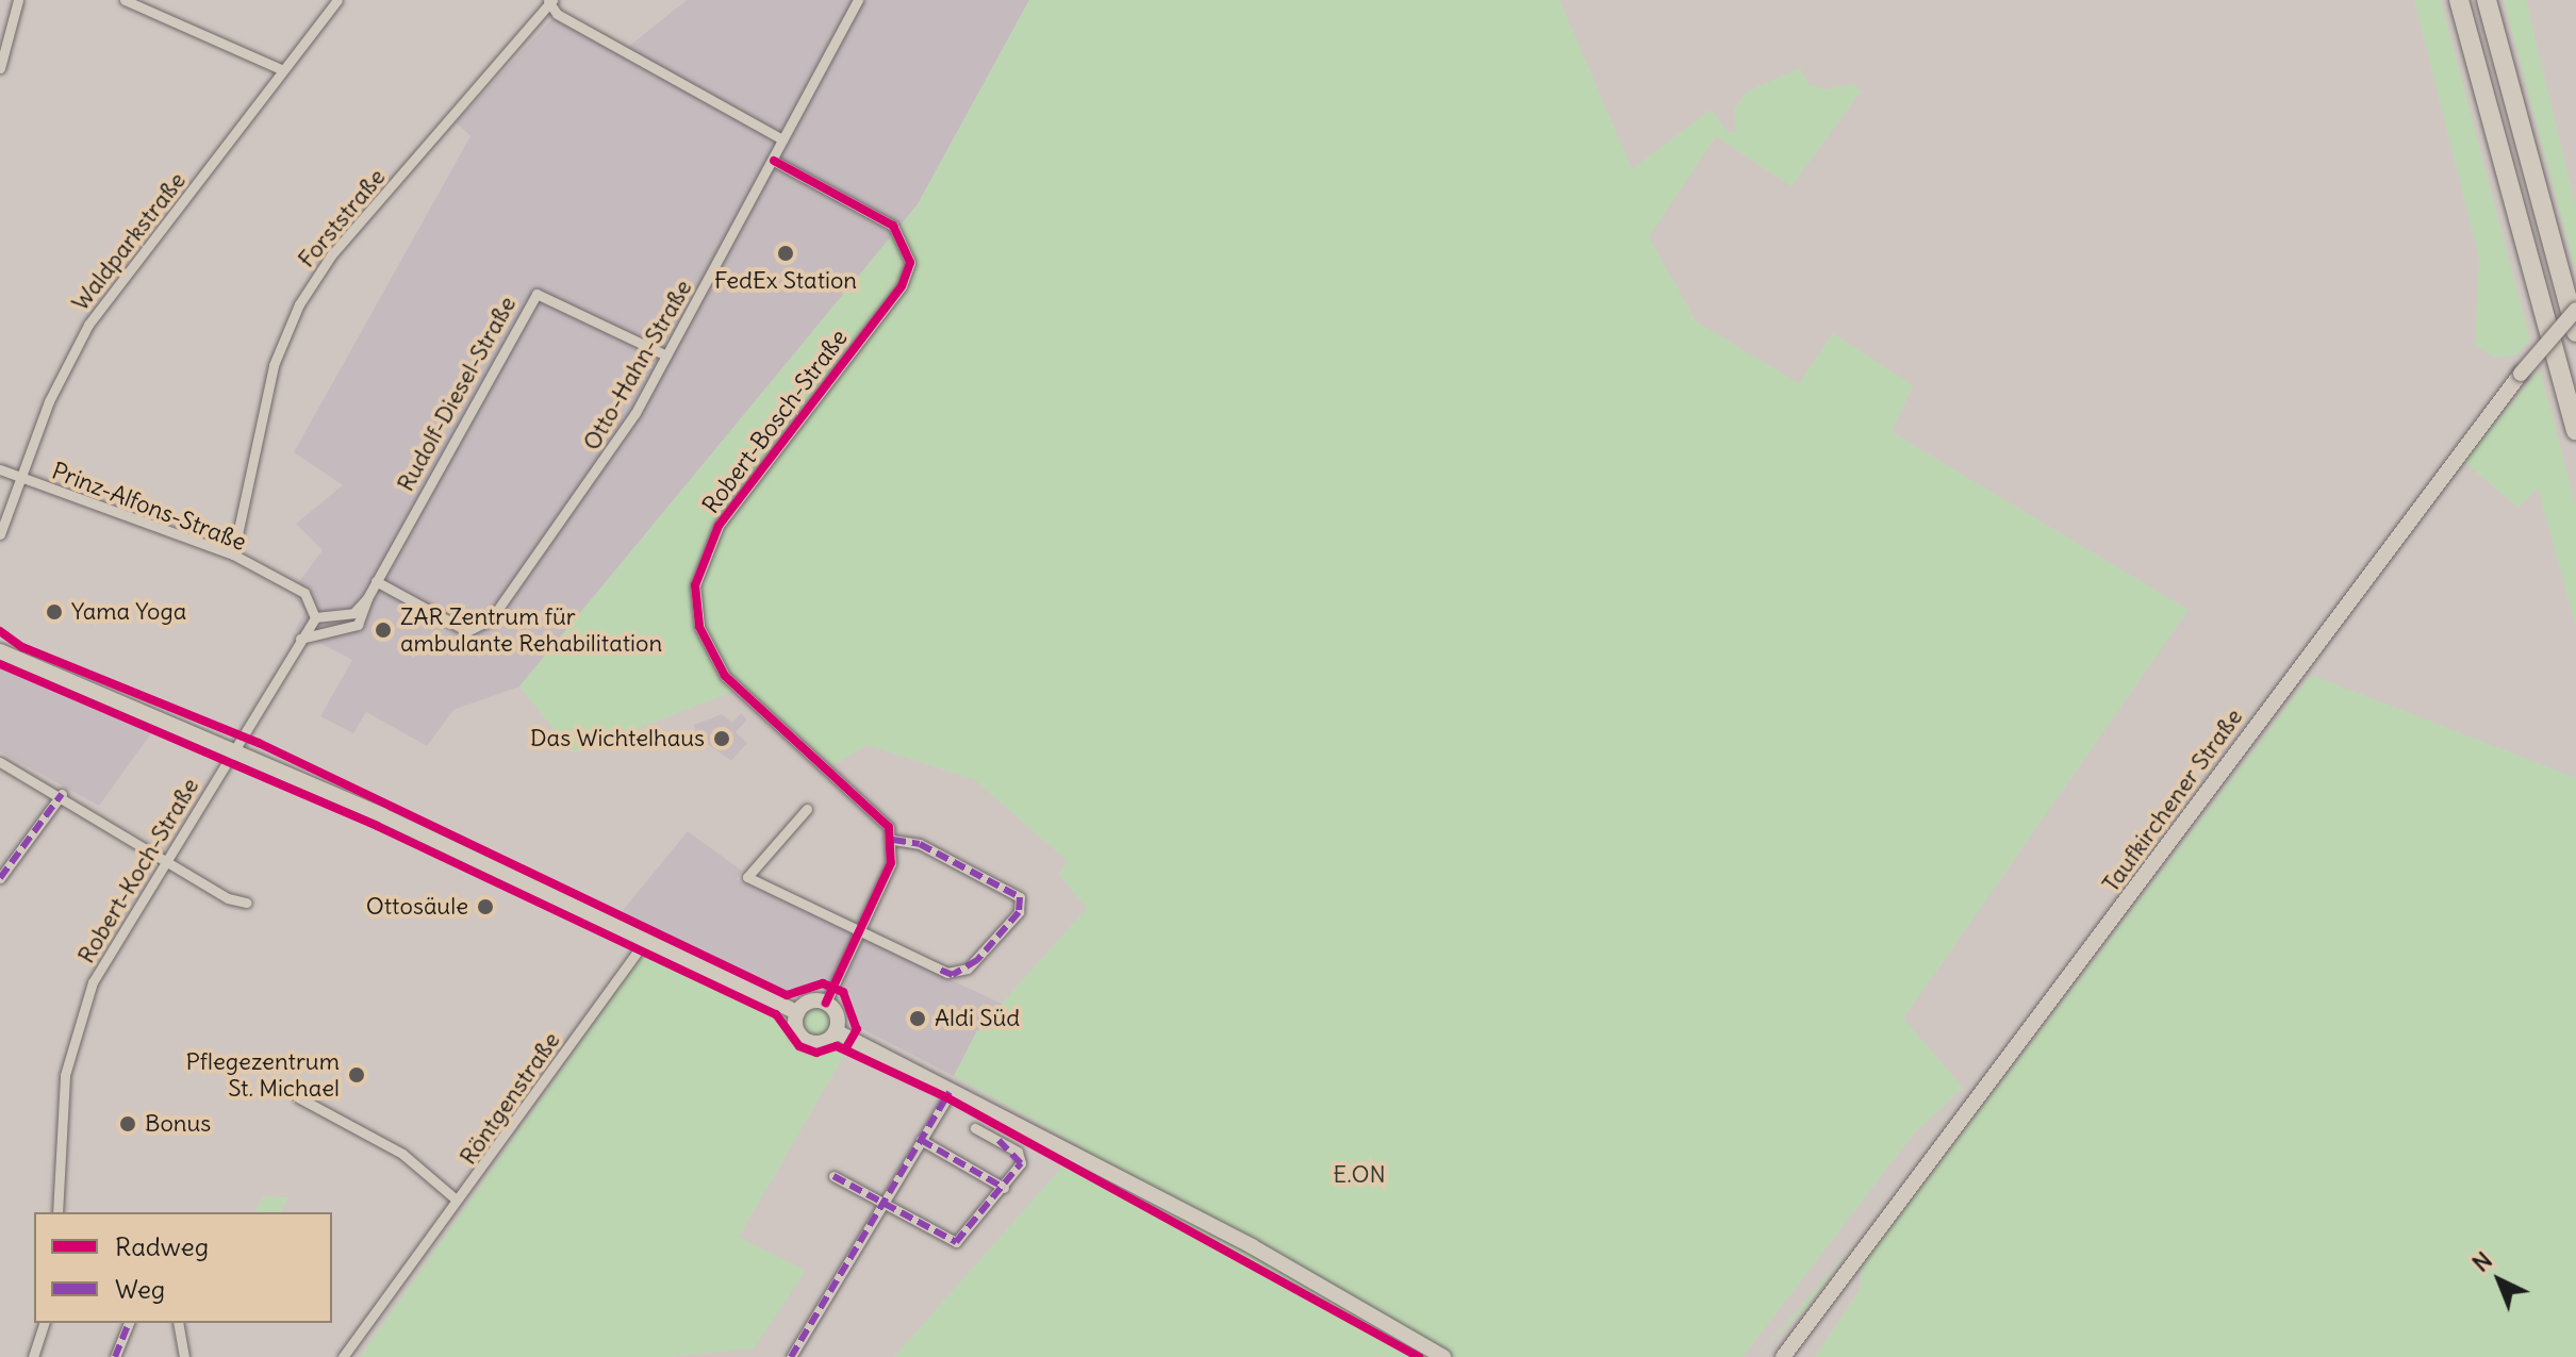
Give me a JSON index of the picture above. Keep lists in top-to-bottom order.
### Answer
{
  "streets": {
    "main road": ["Taufkirchener Straße"],
    "street": [
      "Forststraße",
      "Waldparkstraße",
      "Otto-Hahn-Straße",
      "Rudolf-Diesel-Straße",
      "Robert-Bosch-Straße",
      "Prinz-Alfons-Straße",
      "Robert-Koch-Straße",
      "Röntgenstraße"
    ]
  },
  "crossings": [
    ["Forststraße", "Prinz-Alfons-Straße"],
    ["Waldparkstraße", "Prinz-Alfons-Straße"],
    ["Otto-Hahn-Straße", "Rudolf-Diesel-Straße"],
    ["Otto-Hahn-Straße", "Robert-Bosch-Straße"]
  ],
  "parks": ["E.ON"],
  "places": [
    "FedEx Station",
    "Yama Yoga",
    "ZAR Zentrum für ambulante Rehabilitation",
    "Das Wichtelhaus",
    "Ottosäule",
    "Aldi Süd",
    "Pflegezentrum St. Michael",
    "Bonus"
  ],
  "legend": ["Radweg", "Weg"],
  "north": "top left"
}
